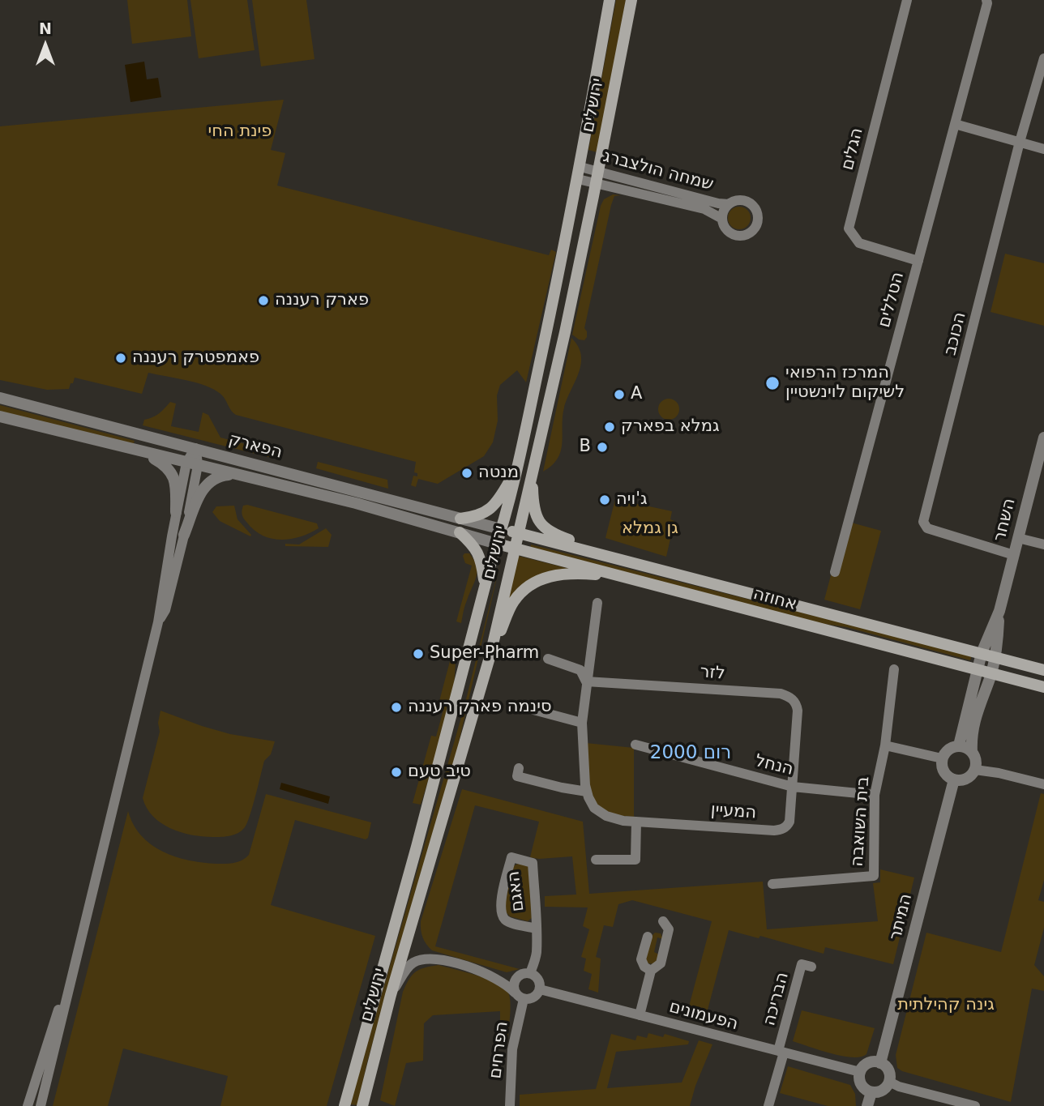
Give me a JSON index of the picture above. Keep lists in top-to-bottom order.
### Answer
{
  "streets": {
    "main road": ["ירושלים", "אחוזה"],
    "street": [
      "הגלים",
      "שמחה הולצברג",
      "הטללים",
      "הכוכב",
      "הפארק",
      "השחר",
      "לזר",
      "הנחל",
      "המעיין",
      "בית השואבה",
      "האגם",
      "המיתר",
      "הבריכה",
      "הפעמונים",
      "הפרחים"
    ]
  },
  "crossings": [
    ["ירושלים", "שמחה הולצברג"],
    ["ירושלים", "הפארק"],
    ["ירושלים", "אחוזה"],
    ["הגלים", "הטללים"],
    ["הכוכב", "השחר"],
    ["הפארק", "אחוזה"],
    ["השחר", "אחוזה"],
    ["לזר", "הנחל"],
    ["לזר", "המעיין"],
    ["הנחל", "המעיין"],
    ["הנחל", "בית השואבה"],
    ["האגם", "הפעמונים"],
    ["האגם", "הפרחים"],
    ["המיתר", "הפעמונים"],
    ["הבריכה", "הפעמונים"],
    ["הפעמונים", "הפרחים"]
  ],
  "districts": ["רום 2000"],
  "parks": ["פינת החי", "גן גמלא", "גינה קהילתית"],
  "places": [
    "פארק רעננה",
    "פאמפטרק רעננה",
    "המרכז הרפואי לשיקום לוינשטיין",
    "A",
    "גמלא בפארק",
    "B",
    "מנטה",
    "ג'ויה",
    "Super-Pharm",
    "סינמה פארק רעננה",
    "טיב טעם"
  ],
  "north": "top"
}
